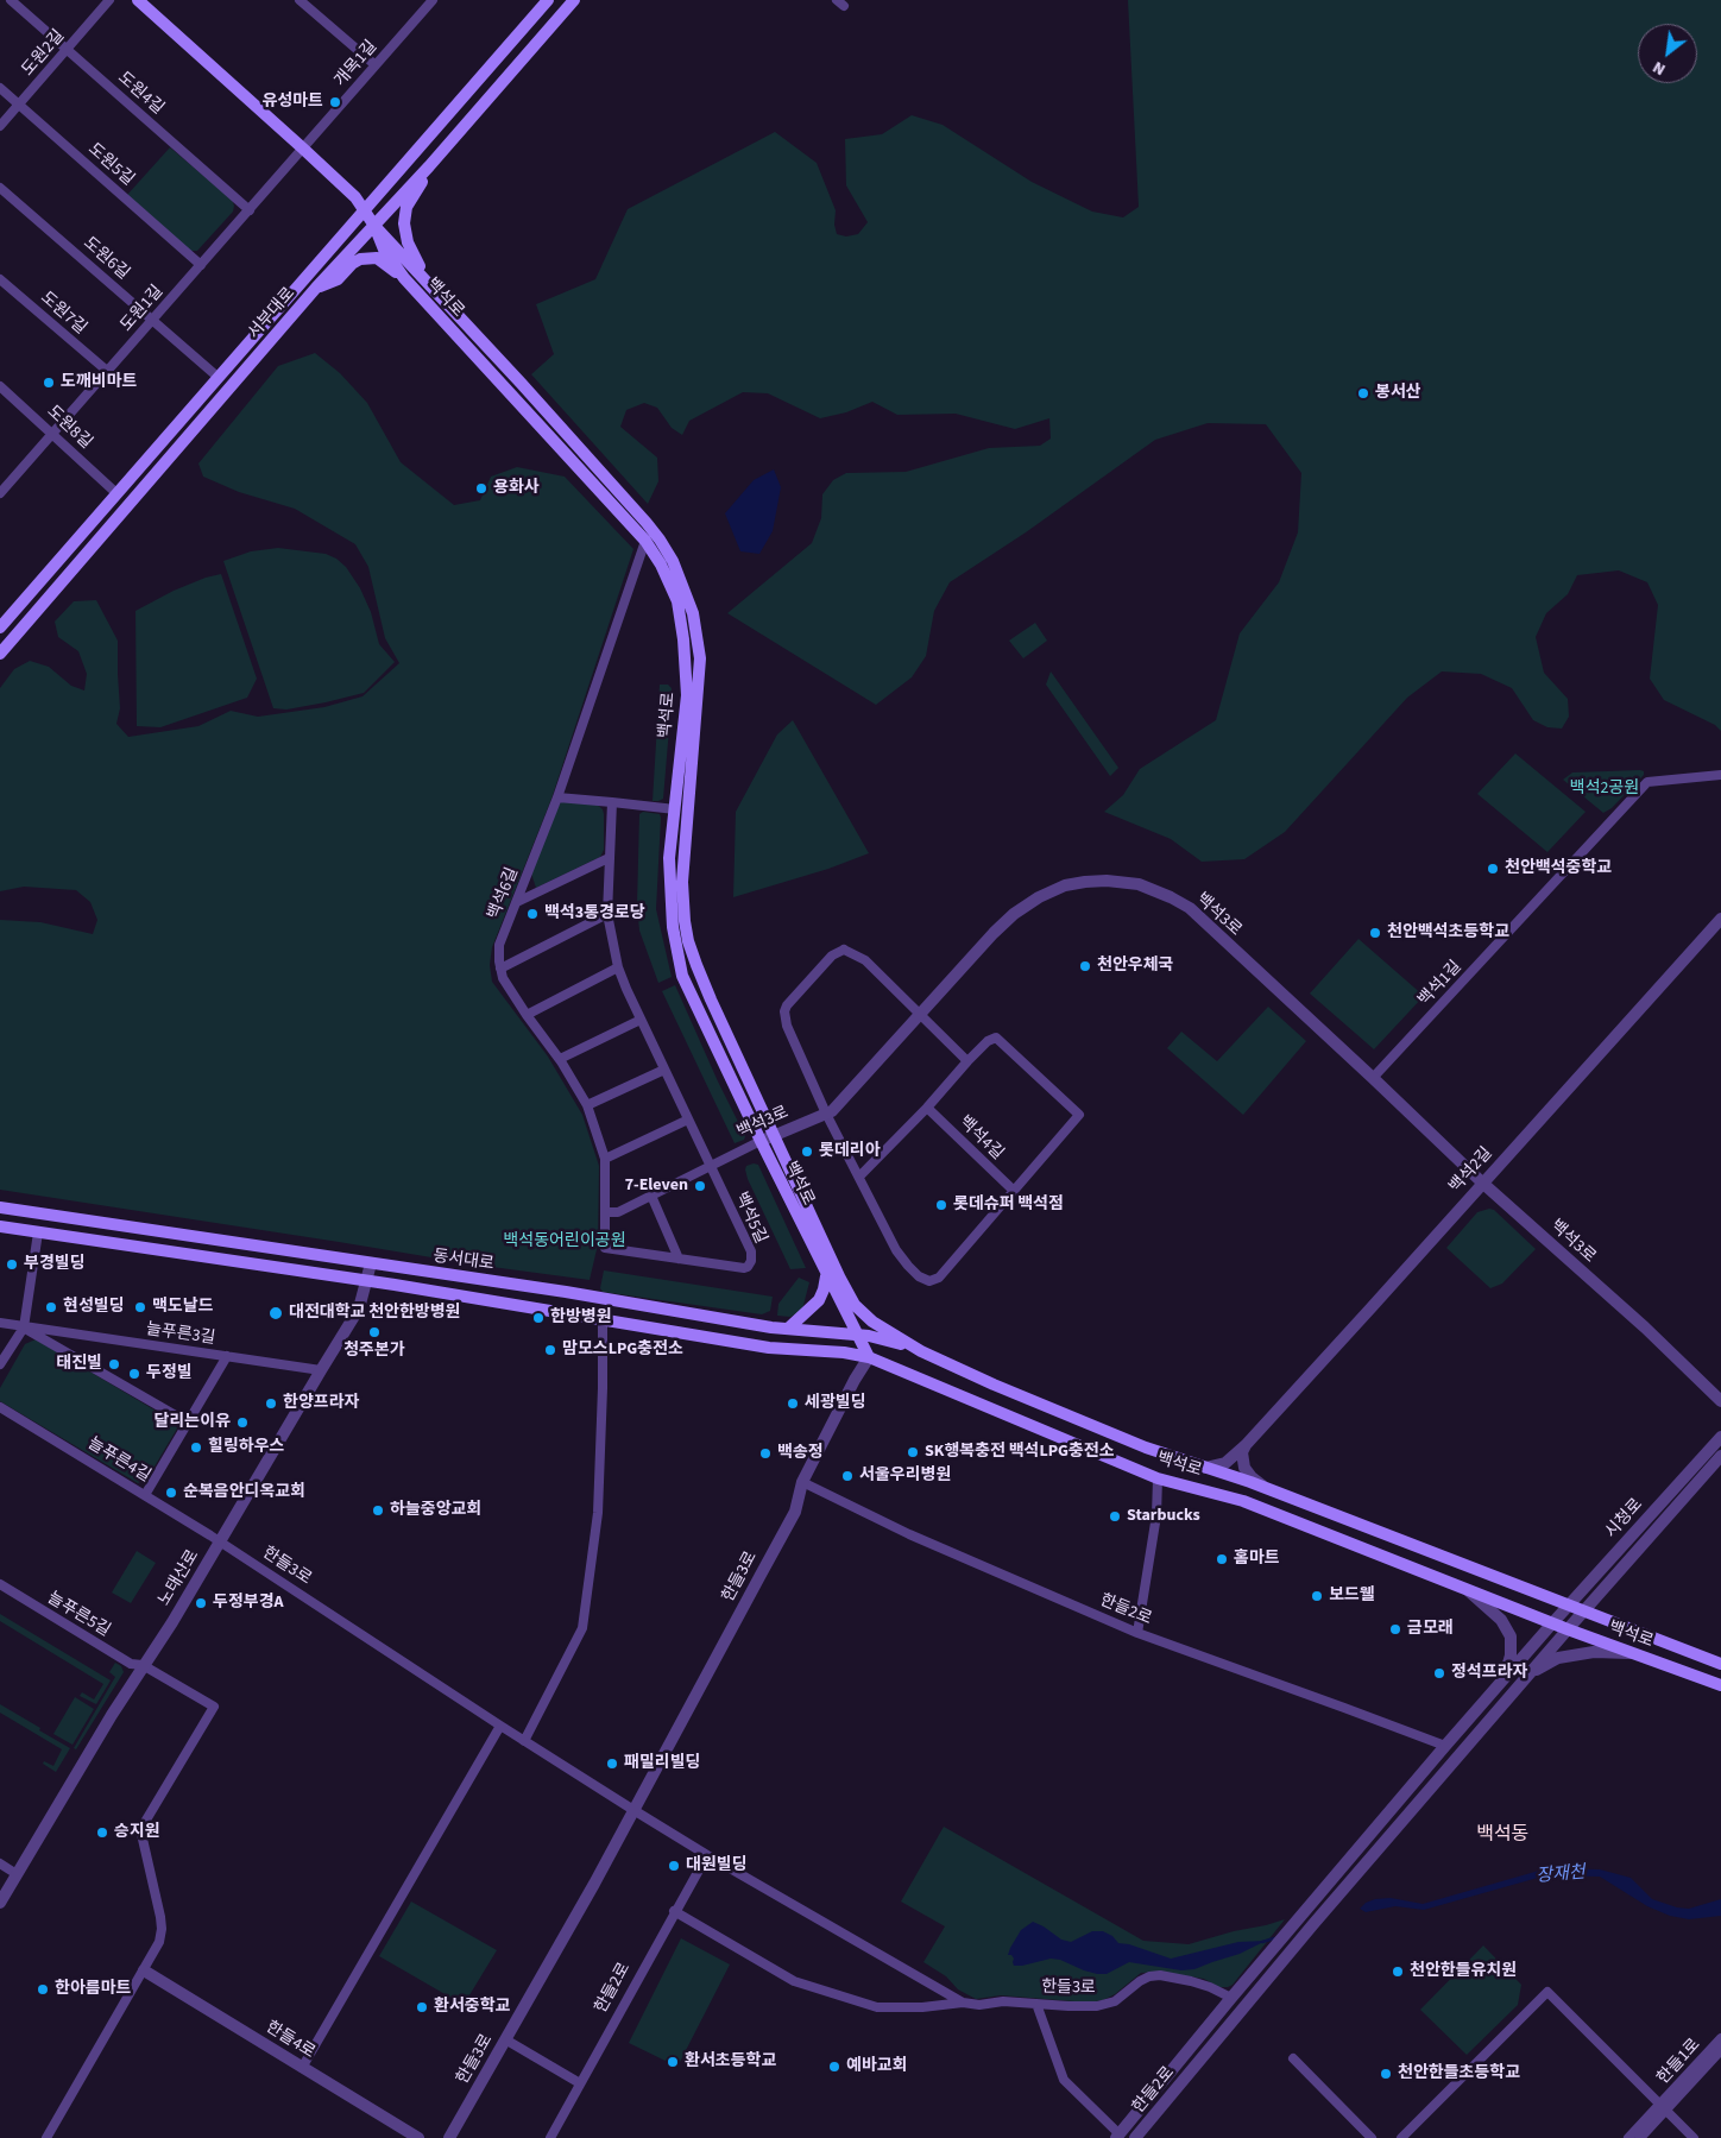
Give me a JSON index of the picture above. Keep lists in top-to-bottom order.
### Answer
{
  "streets": {
    "main road": ["백석로", "서부대로", "동서대로"],
    "street": [
      "도원2길",
      "개목1길",
      "도원4길",
      "도원5길",
      "도원6길",
      "도원1길",
      "도원7길",
      "도원8길",
      "백석6길",
      "백석3로",
      "백석1길",
      "백석4길",
      "백석2길",
      "백석5길",
      "늘푸른3길",
      "늘푸른4길",
      "시청로",
      "한들3로",
      "노태산로",
      "한들2로",
      "늘푸른5길",
      "한들4로",
      "한들1로"
    ]
  },
  "crossings": [
    ["도원2길", "도원4길"],
    ["도원2길", "도원5길"],
    ["개목1길", "백석로"],
    ["개목1길", "도원1길"],
    ["도원4길", "도원1길"],
    ["도원5길", "도원1길"],
    ["도원6길", "도원1길"],
    ["도원6길", "서부대로"],
    ["백석로", "도원1길"],
    ["백석로", "서부대로"],
    ["백석로", "백석6길"],
    ["백석로", "백석3로"],
    ["백석로", "백석2길"],
    ["백석로", "동서대로"],
    ["백석로", "시청로"],
    ["백석로", "한들3로"],
    ["백석로", "한들2로"],
    ["도원1길", "도원7길"],
    ["도원1길", "도원8길"],
    ["서부대로", "도원8길"],
    ["백석6길", "백석3로"],
    ["백석6길", "백석5길"],
    ["백석3로", "백석1길"],
    ["백석3로", "백석2길"],
    ["백석3로", "백석5길"],
    ["동서대로", "한들3로"],
    ["동서대로", "노태산로"],
    ["늘푸른3길", "늘푸른4길"],
    ["늘푸른3길", "노태산로"],
    ["늘푸른4길", "한들3로"],
    ["늘푸른4길", "노태산로"],
    ["시청로", "한들2로"],
    ["한들3로", "노태산로"],
    ["한들3로", "한들2로"],
    ["노태산로", "늘푸른5길"],
    ["늘푸른5길", "한들4로"]
  ],
  "districts": ["백석동"],
  "water": ["장재천"],
  "parks": ["백석2공원", "백석동어린이공원"],
  "places": [
    "유성마트",
    "도깨비마트",
    "봉서산",
    "용화사",
    "천안백석중학교",
    "백석3통경로당",
    "천안백석초등학교",
    "천안우체국",
    "롯데리아",
    "7-Eleven",
    "롯데슈퍼 백석점",
    "부경빌딩",
    "현성빌딩",
    "맥도날드",
    "대전대학교 천안한방병원",
    "한방병원",
    "청주본가",
    "맘모스LPG충전소",
    "태진빌",
    "두정빌",
    "한양프라자",
    "세광빌딩",
    "달리는이유",
    "힐링하우스",
    "SK행복충전 백석LPG충전소",
    "백송정",
    "서울우리병원",
    "순복음안디옥교회",
    "하늘중앙교회",
    "Starbucks",
    "홈마트",
    "보드웰",
    "두정부경A",
    "금모래",
    "정석프라자",
    "패밀리빌딩",
    "승지원",
    "대원빌딩",
    "천안한들유치원",
    "한아름마트",
    "환서중학교",
    "환서초등학교",
    "예바교회",
    "천안한들초등학교"
  ],
  "north": "bottom left"
}
